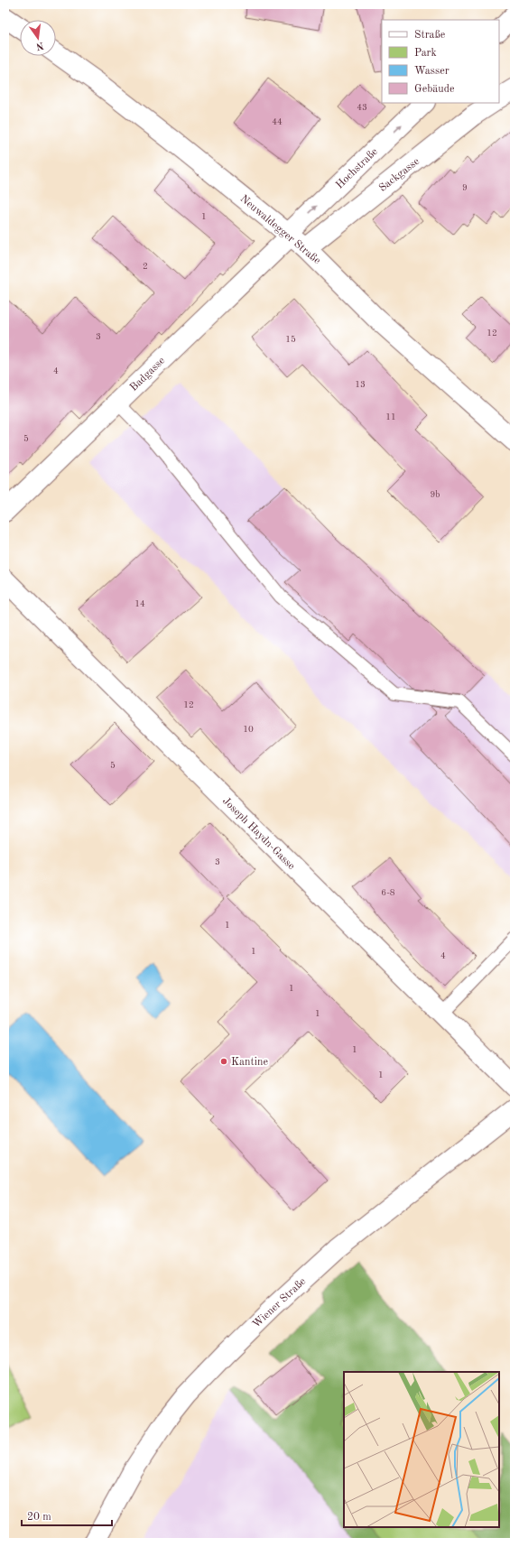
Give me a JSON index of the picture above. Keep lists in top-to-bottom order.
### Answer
{
  "streets": {
    "street": [
      "Hochstraße",
      "Sackgasse",
      "Neuwaldegger Straße",
      "Badgasse",
      "Joseph Haydn-Gasse",
      "Wiener Straße"
    ]
  },
  "crossings": [
    ["Hochstraße", "Neuwaldegger Straße"],
    ["Hochstraße", "Badgasse"],
    ["Sackgasse", "Neuwaldegger Straße"],
    ["Neuwaldegger Straße", "Badgasse"]
  ],
  "one_way": ["Hochstraße"],
  "places": ["Kantine"],
  "house_numbers": [
    "43",
    "44",
    "9",
    "1",
    "2",
    "12",
    "3",
    "15",
    "4",
    "13",
    "11",
    "5",
    "9b",
    "14",
    "12",
    "10",
    "5",
    "3",
    "6-8",
    "1",
    "1",
    "4",
    "1",
    "1",
    "1",
    "1"
  ],
  "legend": [
    "Straße",
    "Park",
    "Wasser",
    "Gebäude"
  ],
  "scale_bar": "20 m",
  "north": "bottom"
}
